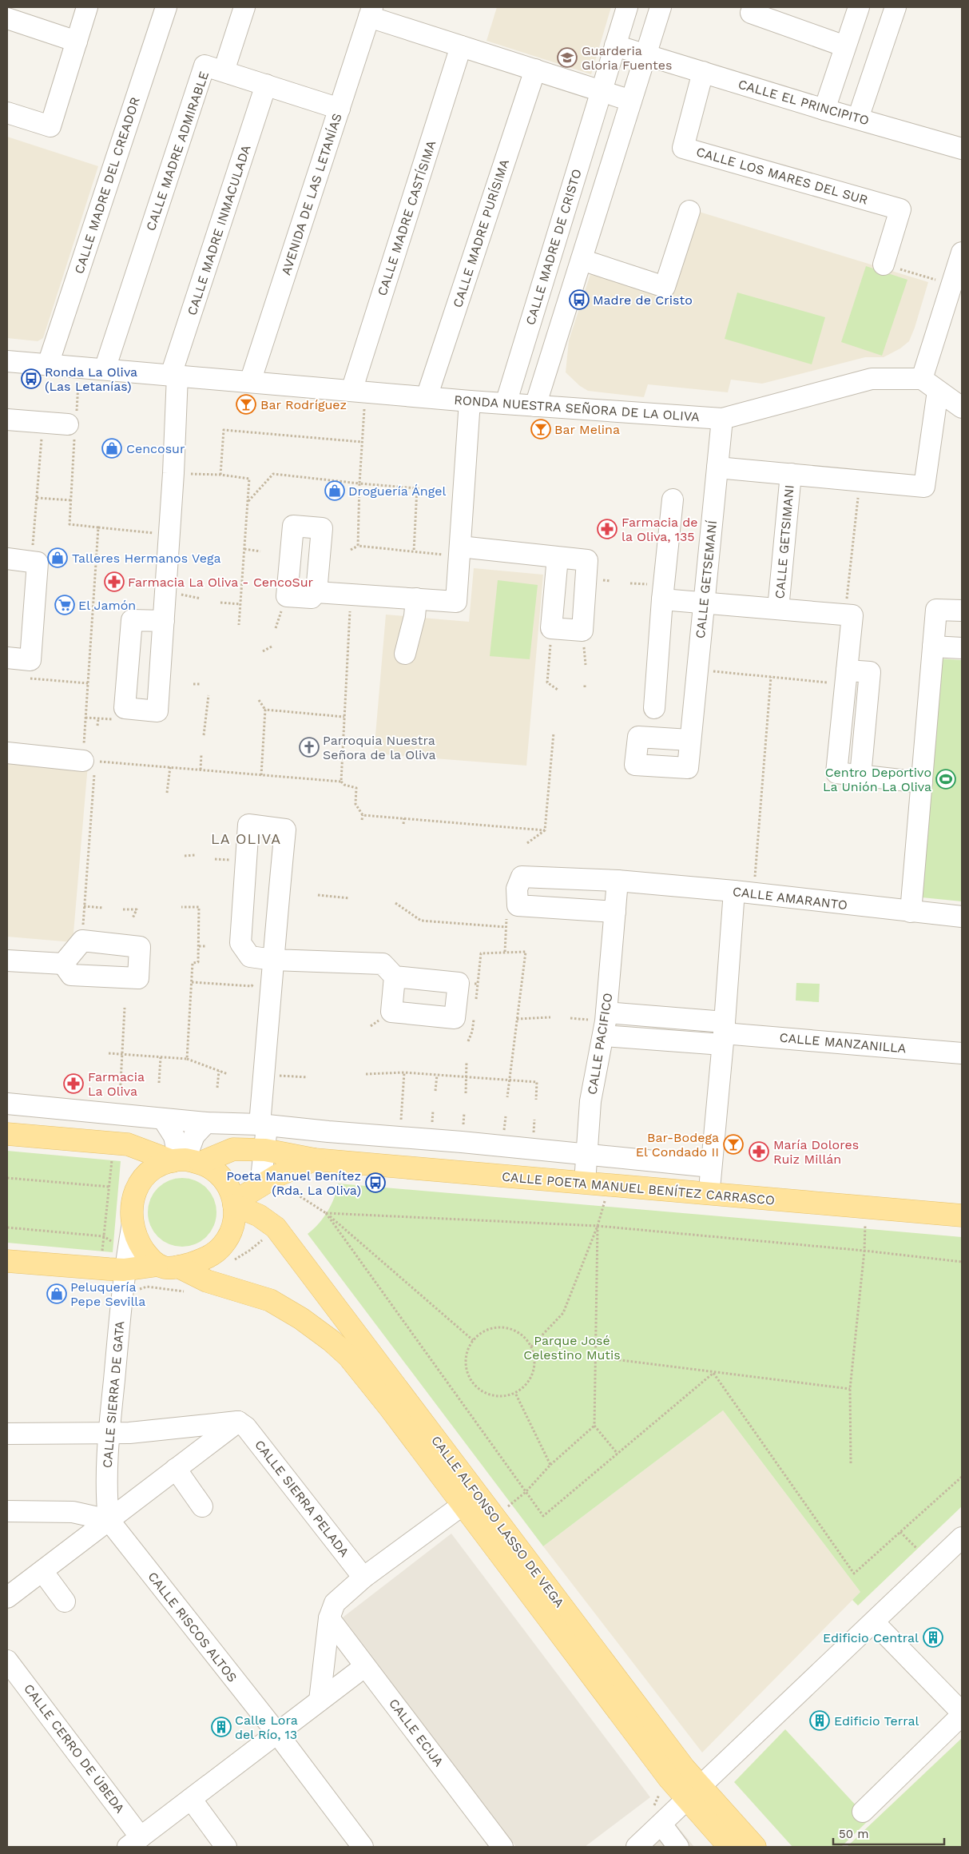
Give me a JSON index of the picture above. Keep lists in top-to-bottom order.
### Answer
{
  "streets": {
    "main road": ["CALLE POETA MANUEL BENÍTEZ CARRASCO", "CALLE ALFONSO LASSO DE VEGA"],
    "street": [
      "CALLE EL PRINCIPITO",
      "CALLE MADRE ADMIRABLE",
      "CALLE LOS MARES DEL SUR",
      "CALLE MADRE DEL CREADOR",
      "AVENIDA DE LAS LETANÍAS",
      "CALLE MADRE CASTÍSIMA",
      "CALLE MADRE INMACULADA",
      "CALLE MADRE PURÍSIMA",
      "CALLE MADRE DE CRISTO",
      "RONDA NUESTRA SEÑORA DE LA OLIVA",
      "CALLE GETSIMANI",
      "CALLE GETSEMANÍ",
      "CALLE AMARANTO",
      "CALLE MANZANILLA",
      "CALLE PACIFICO",
      "CALLE SIERRA DE GATA",
      "CALLE SIERRA PELADA",
      "CALLE RISCOS ALTOS",
      "CALLE ECIJA",
      "CALLE CERRO DE ÚBEDA"
    ]
  },
  "crossings": [
    ["CALLE EL PRINCIPITO", "CALLE LOS MARES DEL SUR"],
    ["CALLE EL PRINCIPITO", "CALLE MADRE DE CRISTO"],
    ["CALLE MADRE ADMIRABLE", "AVENIDA DE LAS LETANÍAS"],
    ["CALLE MADRE ADMIRABLE", "CALLE MADRE INMACULADA"],
    ["CALLE MADRE ADMIRABLE", "RONDA NUESTRA SEÑORA DE LA OLIVA"],
    ["CALLE MADRE DEL CREADOR", "RONDA NUESTRA SEÑORA DE LA OLIVA"],
    ["AVENIDA DE LAS LETANÍAS", "RONDA NUESTRA SEÑORA DE LA OLIVA"],
    ["CALLE MADRE CASTÍSIMA", "RONDA NUESTRA SEÑORA DE LA OLIVA"],
    ["CALLE MADRE INMACULADA", "RONDA NUESTRA SEÑORA DE LA OLIVA"],
    ["CALLE MADRE PURÍSIMA", "RONDA NUESTRA SEÑORA DE LA OLIVA"],
    ["CALLE MADRE DE CRISTO", "RONDA NUESTRA SEÑORA DE LA OLIVA"],
    ["RONDA NUESTRA SEÑORA DE LA OLIVA", "CALLE GETSEMANÍ"],
    ["CALLE AMARANTO", "CALLE PACIFICO"],
    ["CALLE MANZANILLA", "CALLE PACIFICO"],
    ["CALLE PACIFICO", "CALLE POETA MANUEL BENÍTEZ CARRASCO"],
    ["CALLE POETA MANUEL BENÍTEZ CARRASCO", "CALLE SIERRA DE GATA"],
    ["CALLE POETA MANUEL BENÍTEZ CARRASCO", "CALLE ALFONSO LASSO DE VEGA"],
    ["CALLE SIERRA DE GATA", "CALLE ALFONSO LASSO DE VEGA"],
    ["CALLE SIERRA DE GATA", "CALLE RISCOS ALTOS"]
  ],
  "districts": ["LA OLIVA"],
  "parks": ["Parque José Celestino Mutis"],
  "places": {
    "school or university": ["Guarderia Gloria Fuentes"],
    "bus stop": ["Madre de Cristo", "Ronda La Oliva (Las Letanías)", "Poeta Manuel Benítez (Rda. La Oliva)"],
    "bar": ["Bar Rodríguez", "Bar Melina", "Bar-Bodega El Condado II"],
    "shop": [
      "Cencosur",
      "Droguería Ángel",
      "Talleres Hermanos Vega",
      "Peluquería Pepe Sevilla"
    ],
    "pharmacy": [
      "Farmacia de la Oliva, 135",
      "Farmacia La Oliva - CencoSur",
      "Farmacia La Oliva",
      "María Dolores Ruiz Millán"
    ],
    "supermarket": ["El Jamón"],
    "church": ["Parroquia Nuestra Señora de la Oliva"],
    "sports": ["Centro Deportivo La Unión La Oliva"],
    "building": ["Edificio Central", "Edificio Terral", "Calle Lora del Río, 13"]
  },
  "scale_bar": "50 m"
}
